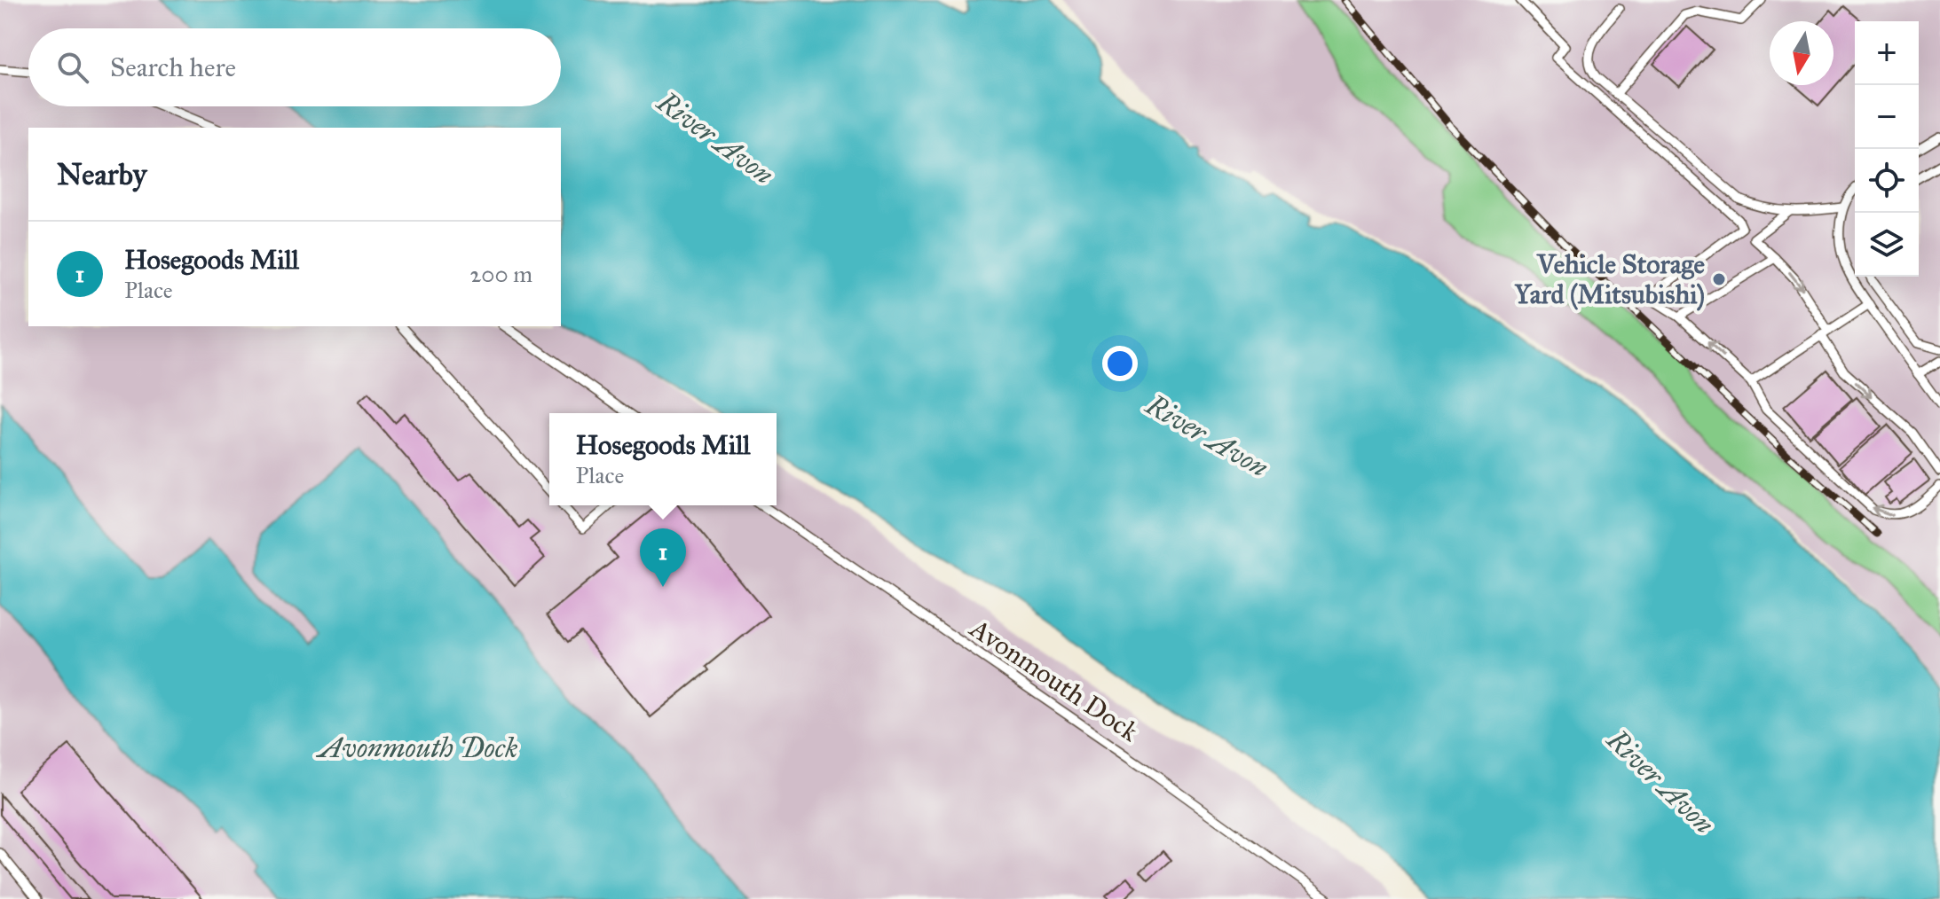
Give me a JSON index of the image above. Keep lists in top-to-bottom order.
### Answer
{
  "streets": {
    "lane": ["Avonmouth Dock"]
  },
  "water": ["River Avon", "Avonmouth Dock"],
  "places": ["Vehicle Storage Yard (Mitsubishi)"],
  "north": "bottom",
  "page": {
    "map_buttons": ["+", "−"],
    "search": "Search here",
    "heading": "Nearby",
    "list": [
      {
        "mark": "1",
        "name": "Hosegoods Mill",
        "note": "Place",
        "value": "200 m"
      }
    ],
    "popup": ["Hosegoods Mill", "Place"],
    "pins": "1"
  }
}
